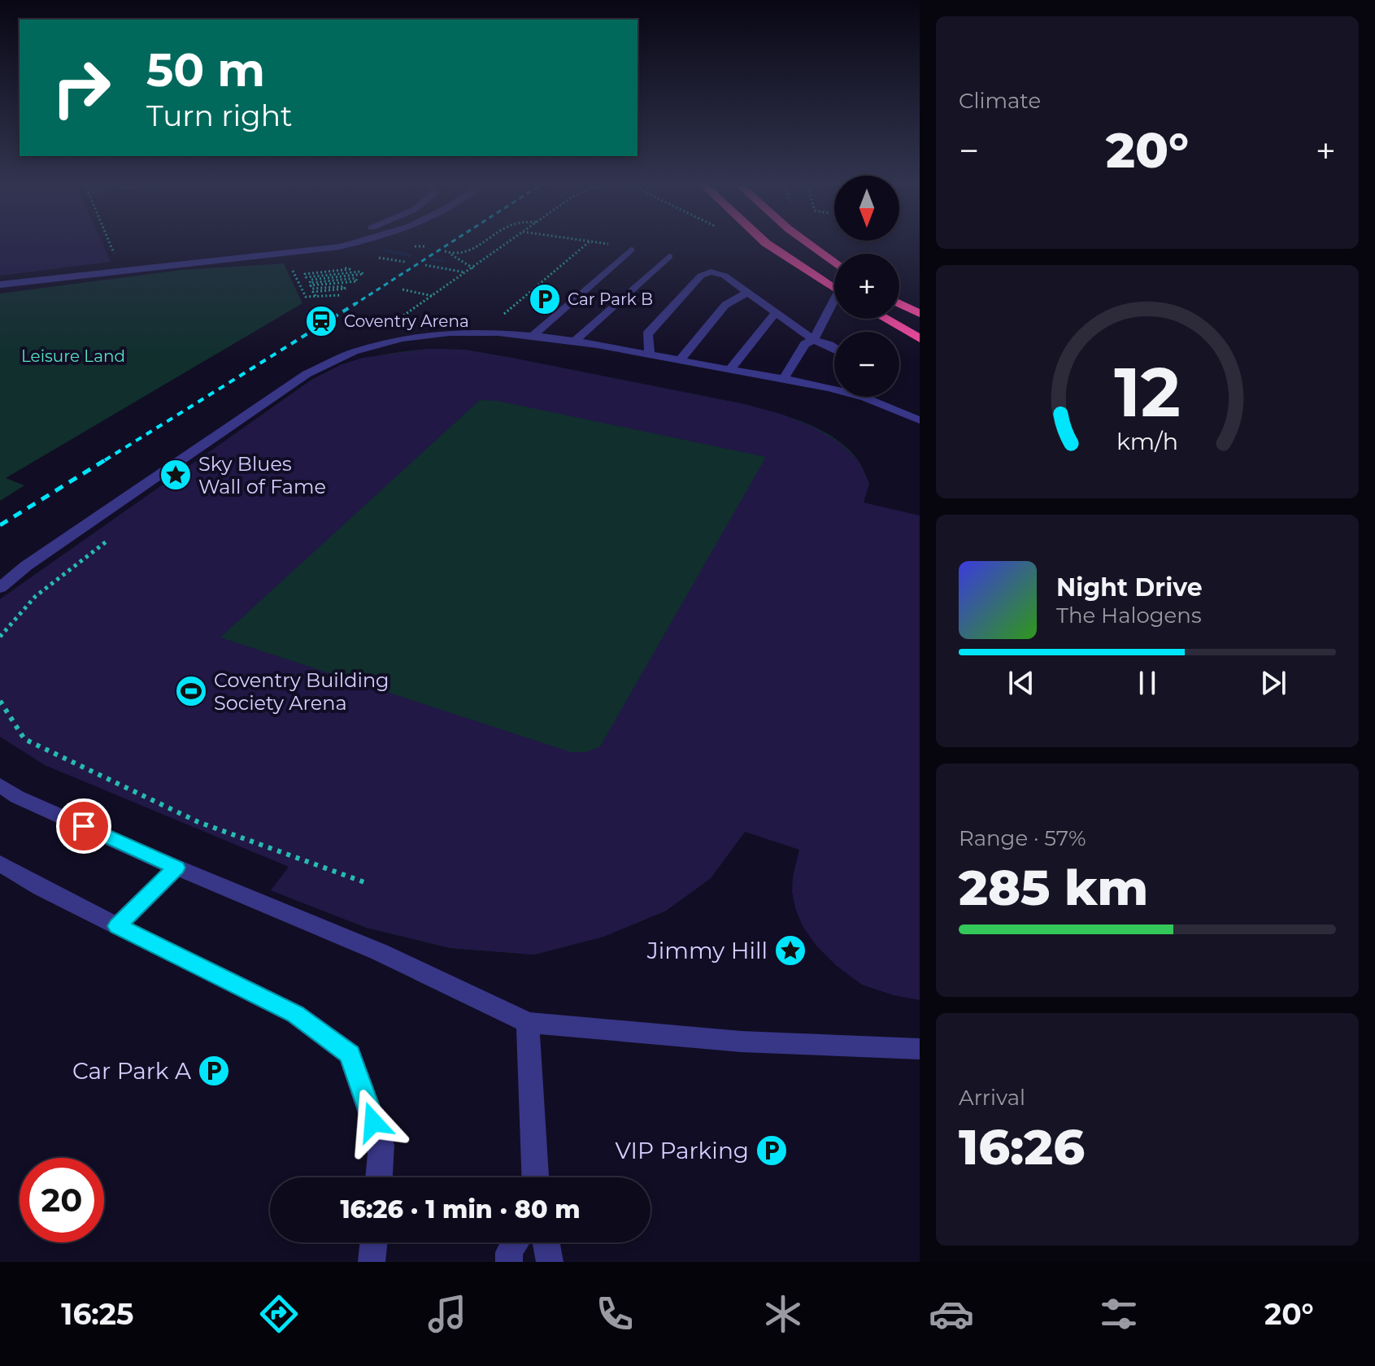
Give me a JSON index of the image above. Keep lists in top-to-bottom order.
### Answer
{
  "parks": ["Leisure Land"],
  "places": {
    "parking": ["Car Park B", "Car Park A", "VIP Parking"],
    "station": ["Coventry Arena"],
    "place": ["Sky Blues Wall of Fame", "Jimmy Hill"],
    "sports": ["Coventry Building Society Arena"]
  },
  "north": "bottom",
  "page": {
    "tile": [
      "Climate",
      ["Range · 57%", "285 km"],
      ["Arrival", "16:26"]
    ],
    "turn": ["50 m", "Turn right"],
    "heat": ["−", "20°", "+"],
    "map_buttons": ["+", "−"],
    "song": ["Night Drive", "The Halogens"],
    "limit": "20",
    "trip": "16:26 · 1 min · 80 m",
    "tabs": ["16:25", "20°"],
    "gauge": ["12", "km/h"]
  }
}
